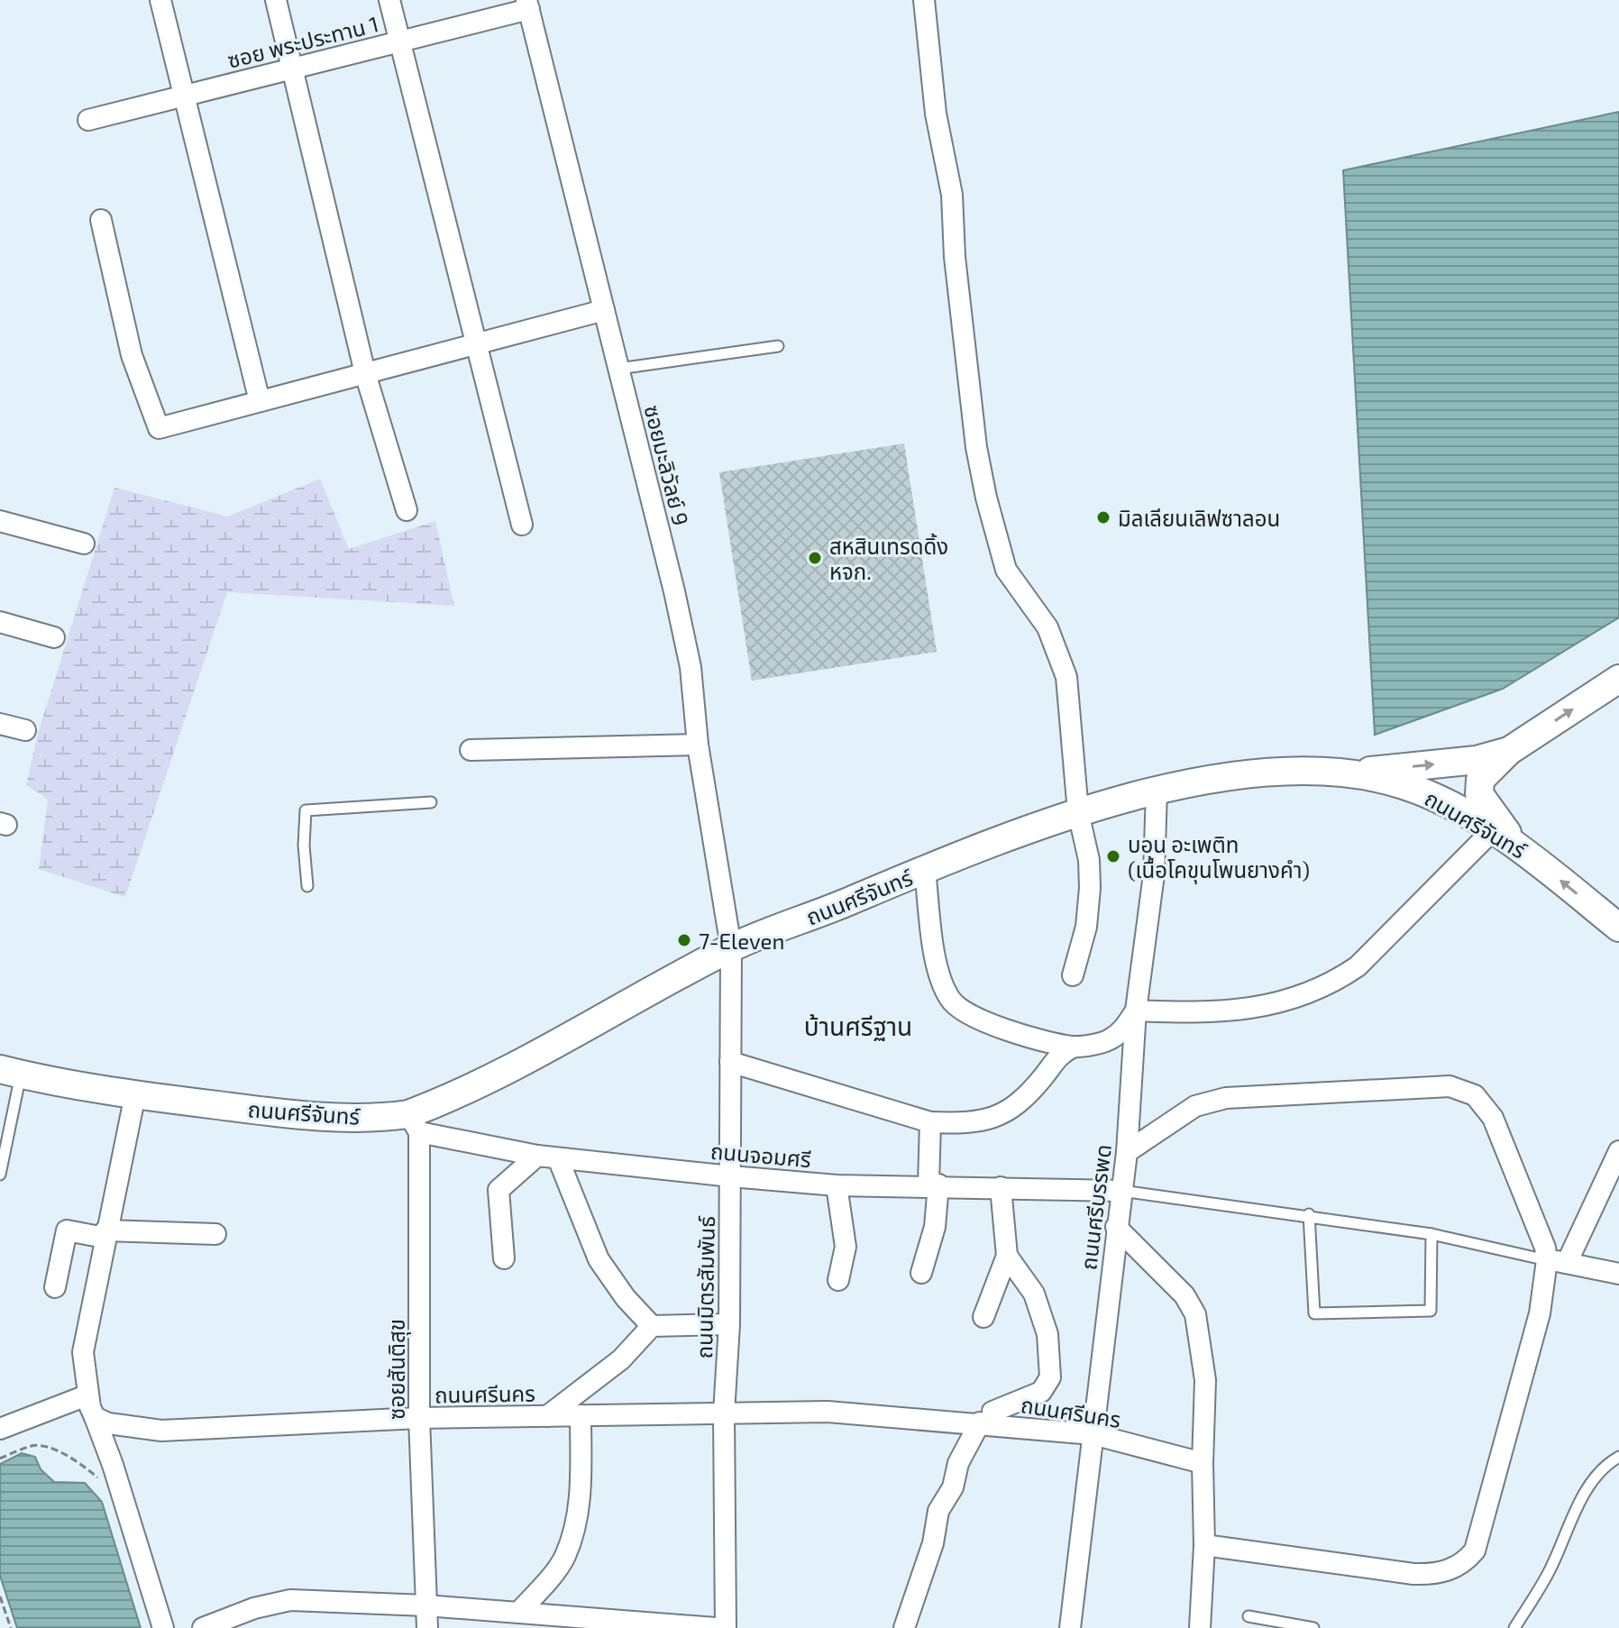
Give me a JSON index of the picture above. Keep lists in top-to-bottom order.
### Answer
{
  "streets": {
    "main road": ["ถนนศรีจันทร์"],
    "street": [
      "ซอย พระประทาน 1",
      "ซอยมะลิวัลย์ 9",
      "ถนนจอมศรี",
      "ถนนศรีบรรพด",
      "ถนนมิตรสัมพันธ์",
      "ซอยสันติสุข",
      "ถนนศรีนคร"
    ]
  },
  "crossings": [
    ["ซอย พระประทาน 1", "ซอยมะลิวัลย์ 9"],
    ["ซอยมะลิวัลย์ 9", "ถนนศรีจันทร์"],
    ["ซอยมะลิวัลย์ 9", "ถนนมิตรสัมพันธ์"],
    ["ถนนศรีจันทร์", "ถนนจอมศรี"],
    ["ถนนศรีจันทร์", "ถนนศรีบรรพด"],
    ["ถนนศรีจันทร์", "ถนนมิตรสัมพันธ์"],
    ["ถนนศรีจันทร์", "ซอยสันติสุข"],
    ["ถนนจอมศรี", "ถนนศรีบรรพด"],
    ["ถนนจอมศรี", "ถนนมิตรสัมพันธ์"],
    ["ถนนจอมศรี", "ซอยสันติสุข"],
    ["ถนนศรีบรรพด", "ถนนศรีนคร"],
    ["ถนนมิตรสัมพันธ์", "ถนนศรีนคร"],
    ["ซอยสันติสุข", "ถนนศรีนคร"]
  ],
  "districts": ["บ้านศรีฐาน"],
  "places": [
    "มิลเลียนเลิฟซาลอน",
    "สหสินเทรดดิ้ง หจก.",
    "บอน อะเพติท (เนื้อโคขุนโพนยางคำ)",
    "7-Eleven"
  ]
}
